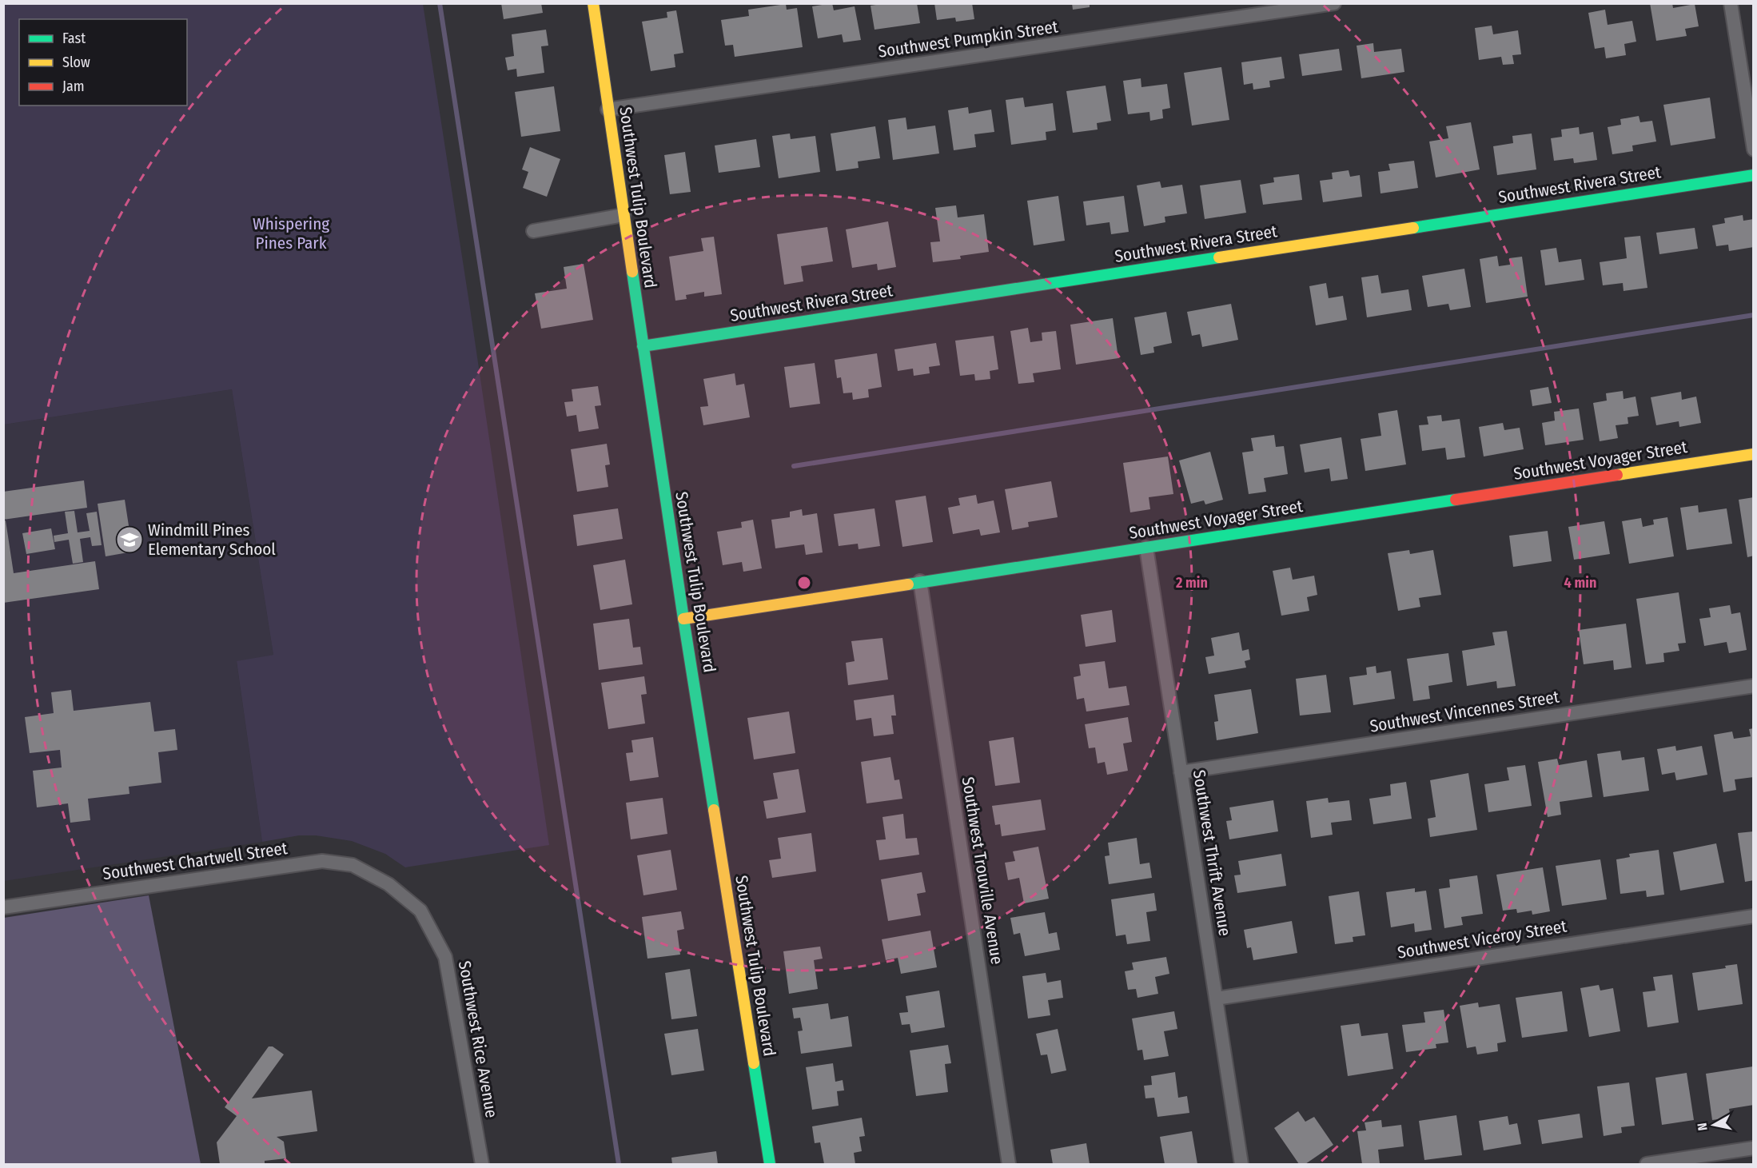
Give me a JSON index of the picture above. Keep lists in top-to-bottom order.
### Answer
{
  "streets": {
    "street": [
      "Southwest Pumpkin Street",
      "Southwest Rivera Street",
      "Southwest Tulip Boulevard",
      "Southwest Voyager Street",
      "Southwest Vincennes Street",
      "Southwest Thrift Avenue",
      "Southwest Chartwell Street",
      "Southwest Trouville Avenue",
      "Southwest Viceroy Street",
      "Southwest Rice Avenue"
    ]
  },
  "crossings": [
    ["Southwest Pumpkin Street", "Southwest Tulip Boulevard"],
    ["Southwest Rivera Street", "Southwest Tulip Boulevard"],
    ["Southwest Tulip Boulevard", "Southwest Voyager Street"],
    ["Southwest Voyager Street", "Southwest Thrift Avenue"],
    ["Southwest Voyager Street", "Southwest Trouville Avenue"],
    ["Southwest Vincennes Street", "Southwest Thrift Avenue"],
    ["Southwest Thrift Avenue", "Southwest Viceroy Street"],
    ["Southwest Chartwell Street", "Southwest Rice Avenue"]
  ],
  "parks": ["Whispering Pines Park"],
  "places": {
    "school or university": ["Windmill Pines Elementary School"]
  },
  "legend": ["Fast", "Slow", "Jam"],
  "north": "left",
  "rings": ["2 min", "4 min"]
}
